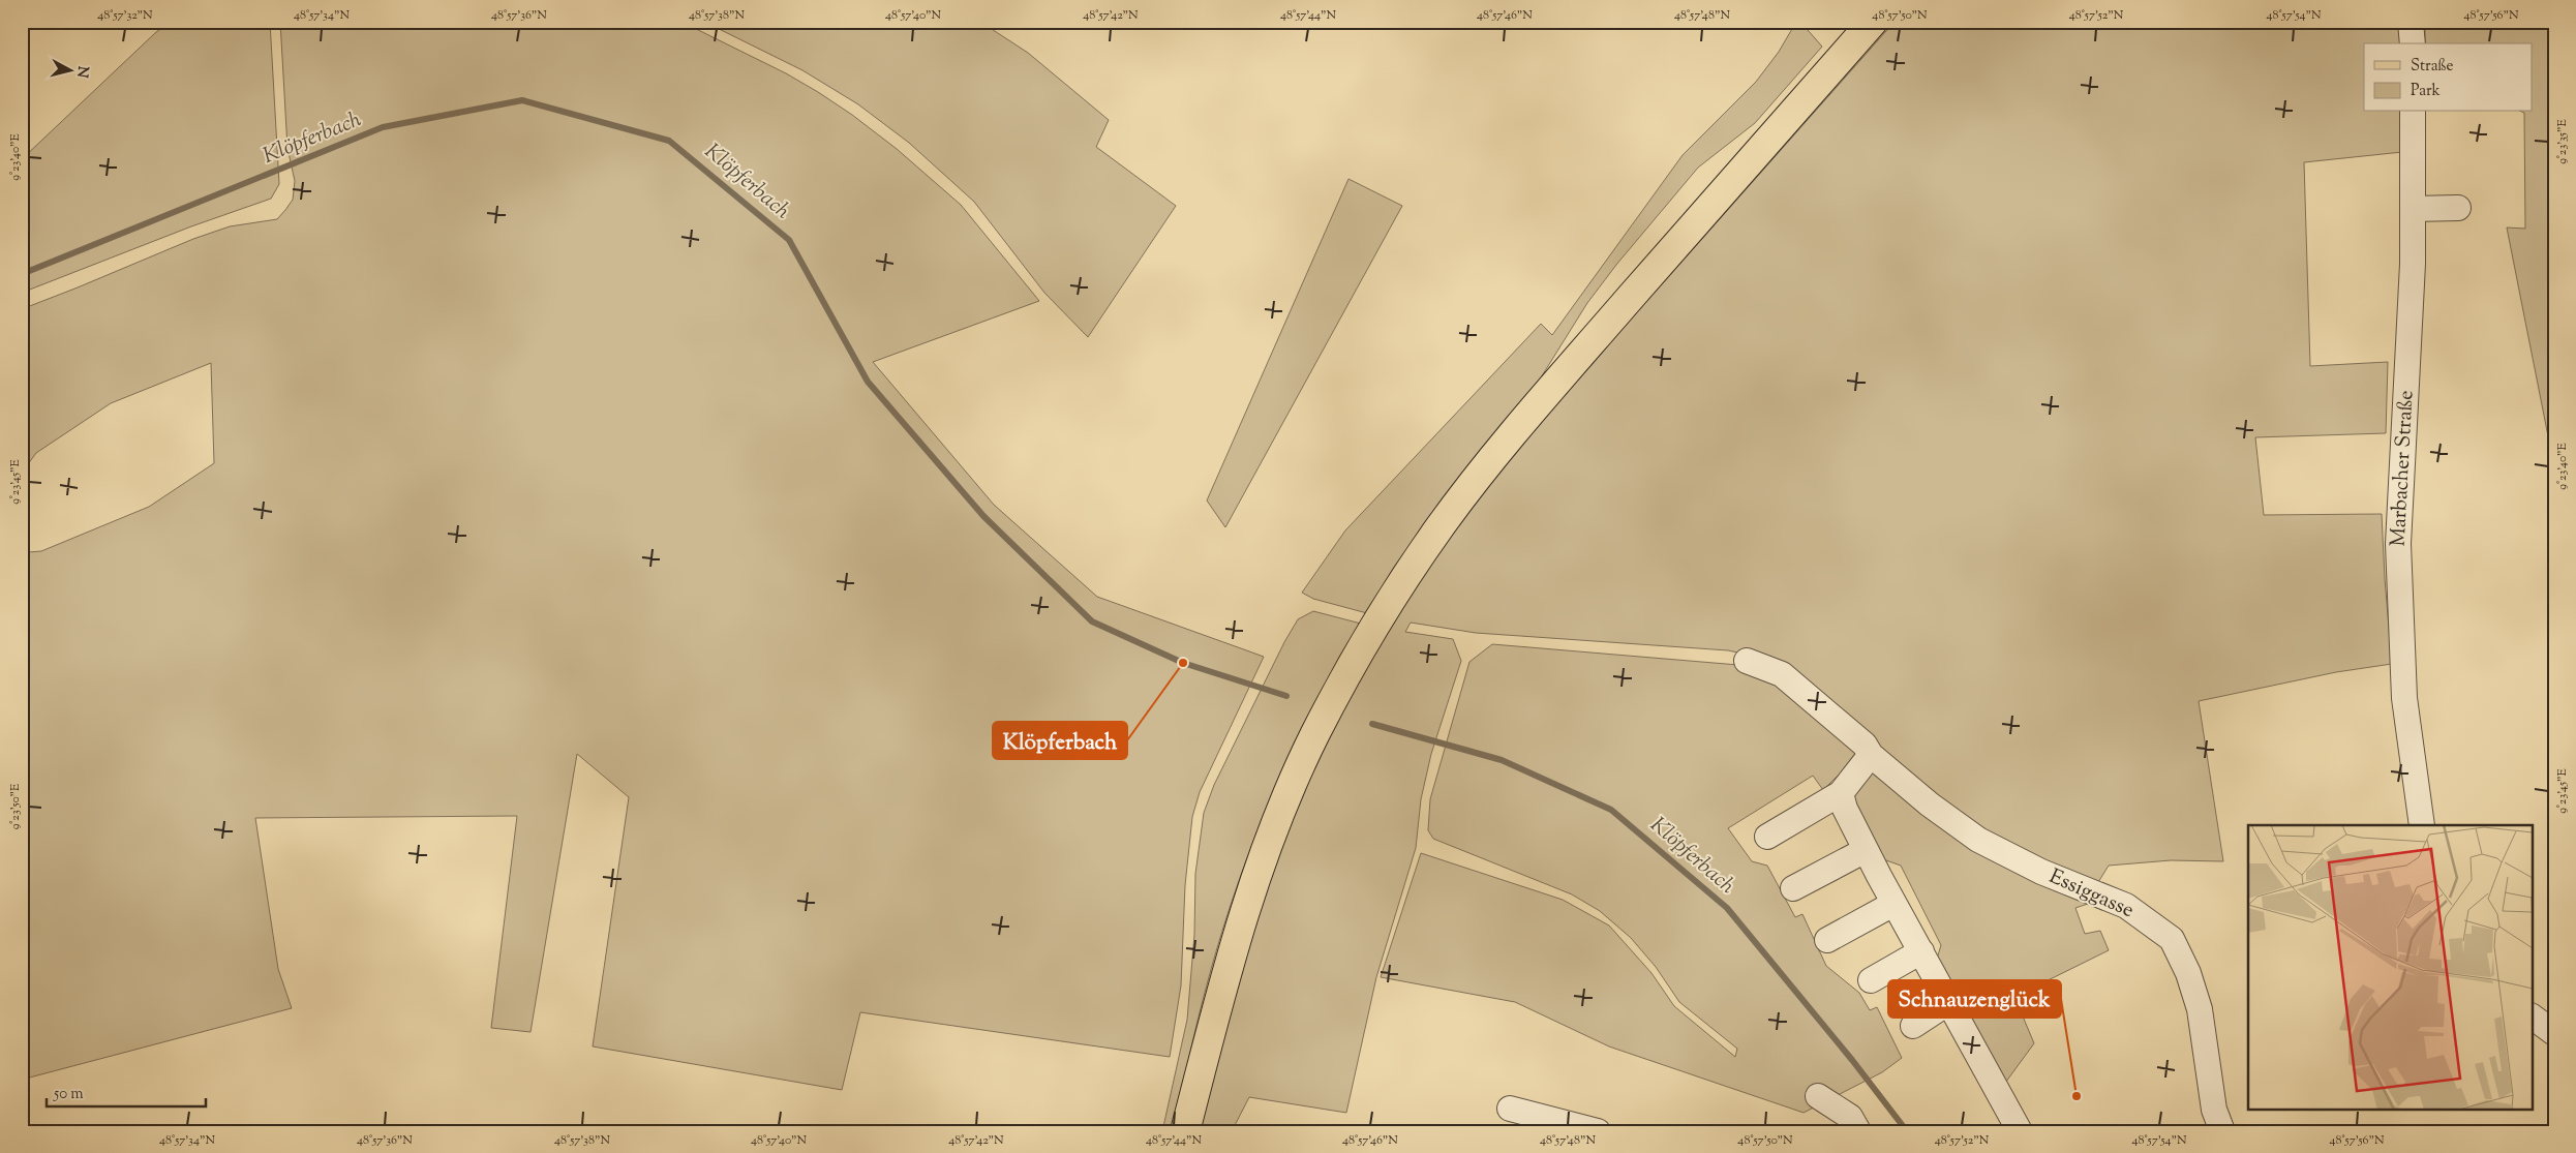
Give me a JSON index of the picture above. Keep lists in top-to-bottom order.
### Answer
{
  "streets": {
    "street": ["Marbacher Straße", "Essiggasse"]
  },
  "water": ["Klöpferbach"],
  "places": ["Klöpferbach", "Schnauzenglück"],
  "legend": ["Straße", "Park"],
  "scale_bar": "50 m",
  "north": "right",
  "coordinates": [
    "48°57'32\"N",
    "48°57'34\"N",
    "48°57'36\"N",
    "48°57'38\"N",
    "48°57'40\"N",
    "48°57'42\"N",
    "48°57'44\"N",
    "48°57'46\"N",
    "48°57'48\"N",
    "48°57'50\"N",
    "48°57'52\"N",
    "48°57'54\"N",
    "48°57'56\"N",
    "9°23'35\"E",
    "9°23'40\"E",
    "9°23'45\"E",
    "9°23'50\"E"
  ]
}
